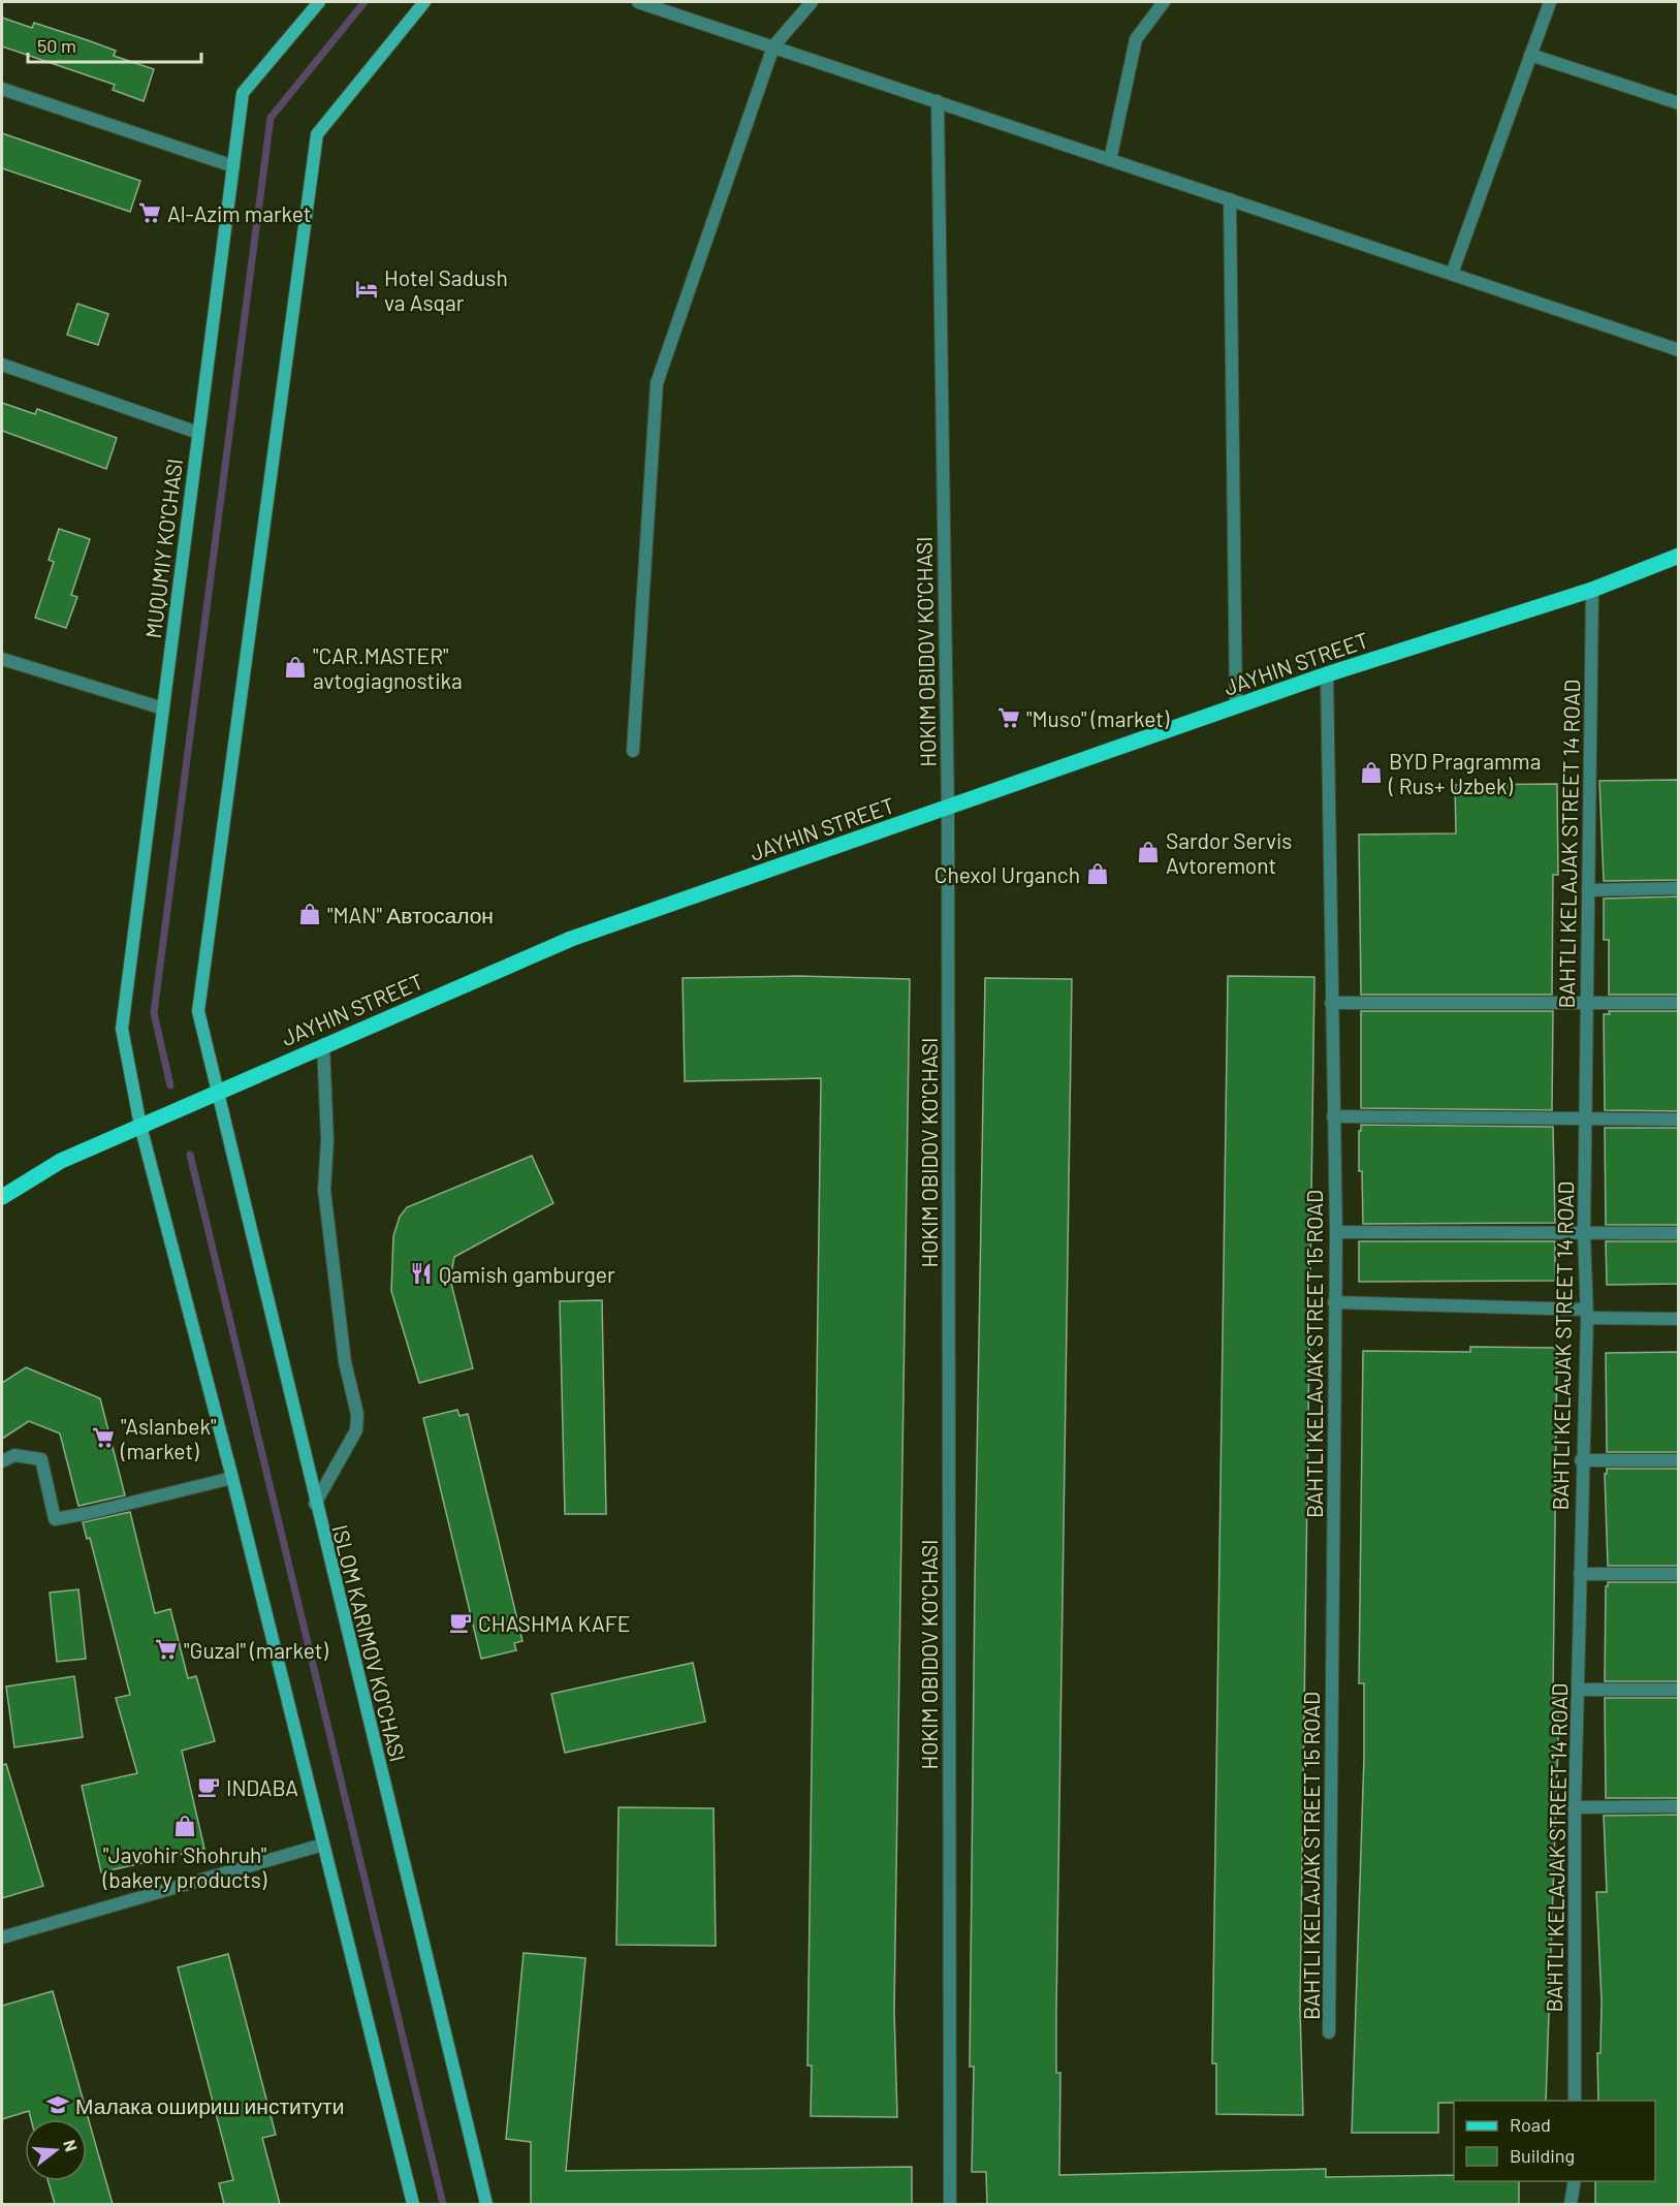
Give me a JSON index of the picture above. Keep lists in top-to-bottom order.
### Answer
{
  "streets": {
    "main road": ["MUQUMIY KO'CHASI", "JAYHIN STREET", "ISLOM KARIMOV KO'CHASI"],
    "street": ["HOKIM OBIDOV KO'CHASI", "BAHTLI KELAJAK STREET 14 ROAD", "BAHTLI KELAJAK STREET 15 ROAD"]
  },
  "crossings": [
    ["MUQUMIY KO'CHASI", "JAYHIN STREET"],
    ["HOKIM OBIDOV KO'CHASI", "JAYHIN STREET"],
    ["JAYHIN STREET", "BAHTLI KELAJAK STREET 14 ROAD"],
    ["JAYHIN STREET", "BAHTLI KELAJAK STREET 15 ROAD"],
    ["JAYHIN STREET", "ISLOM KARIMOV KO'CHASI"]
  ],
  "places": {
    "supermarket": [
      "Al-Azim market",
      "\"Muso\" (market)",
      "\"Aslanbek\" (market)",
      "\"Guzal\" (market)"
    ],
    "hotel": ["Hotel Sadush va Asqar"],
    "shop": [
      "\"CAR.MASTER\" avtogiagnostika",
      "BYD Pragramma ( Rus+ Uzbek)",
      "Sardor Servis Avtoremont",
      "Chexol Urganch",
      "\"MAN\" Автосалон",
      "\"Javohir Shohruh\" (bakery products)"
    ],
    "restaurant": ["Qamish gamburger"],
    "cafe": ["CHASHMA KAFE", "INDABA"],
    "school or university": ["Малака ошириш институти"]
  },
  "legend": ["Road", "Building"],
  "scale_bar": "50 m",
  "north": "right"
}
